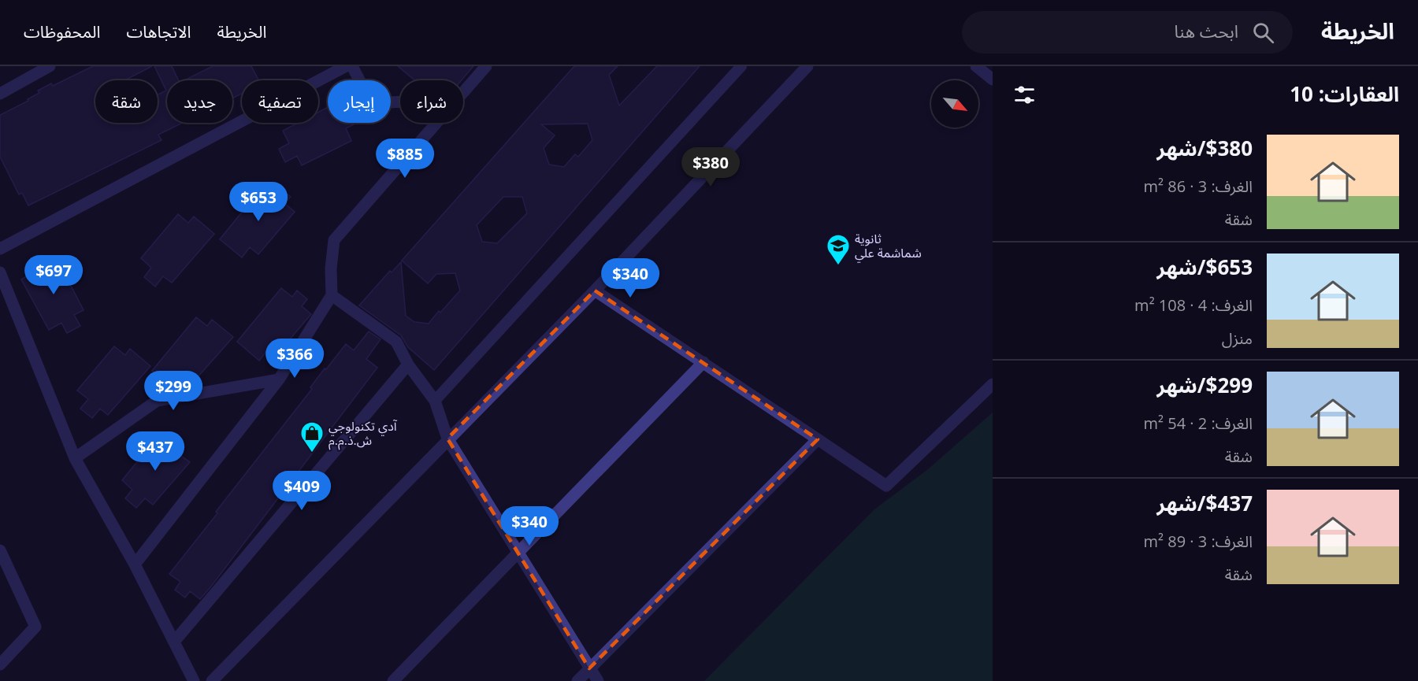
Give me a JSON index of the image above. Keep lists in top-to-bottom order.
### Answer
{
  "places": {
    "school or university": ["ثانوية شماشمة علي"],
    "shop": ["آدي تكنولوجي ش.ذ.م.م"]
  },
  "north": "bottom right",
  "page": {
    "header": "الخريطة",
    "search": "ابحث هنا",
    "nav": ["الخريطة", "الاتجاهات", "المحفوظات"],
    "heading": "العقارات: 10",
    "chip": [
      "شراء",
      "إيجار",
      "تصفية",
      "جديد",
      "شقة"
    ],
    "list": [
      {
        "name": "$380/شهر",
        "note": "الغرف: 3 · 86 m² · شقة"
      },
      {
        "name": "$653/شهر",
        "note": "الغرف: 4 · 108 m² · منزل"
      },
      {
        "name": "$299/شهر",
        "note": "الغرف: 2 · 54 m² · شقة"
      },
      {
        "name": "$437/شهر",
        "note": "الغرف: 3 · 89 m² · شقة"
      }
    ],
    "price": [
      "$885",
      "$380",
      "$653",
      "$697",
      "$340",
      "$366",
      "$299",
      "$437",
      "$409",
      "$340"
    ]
  }
}
